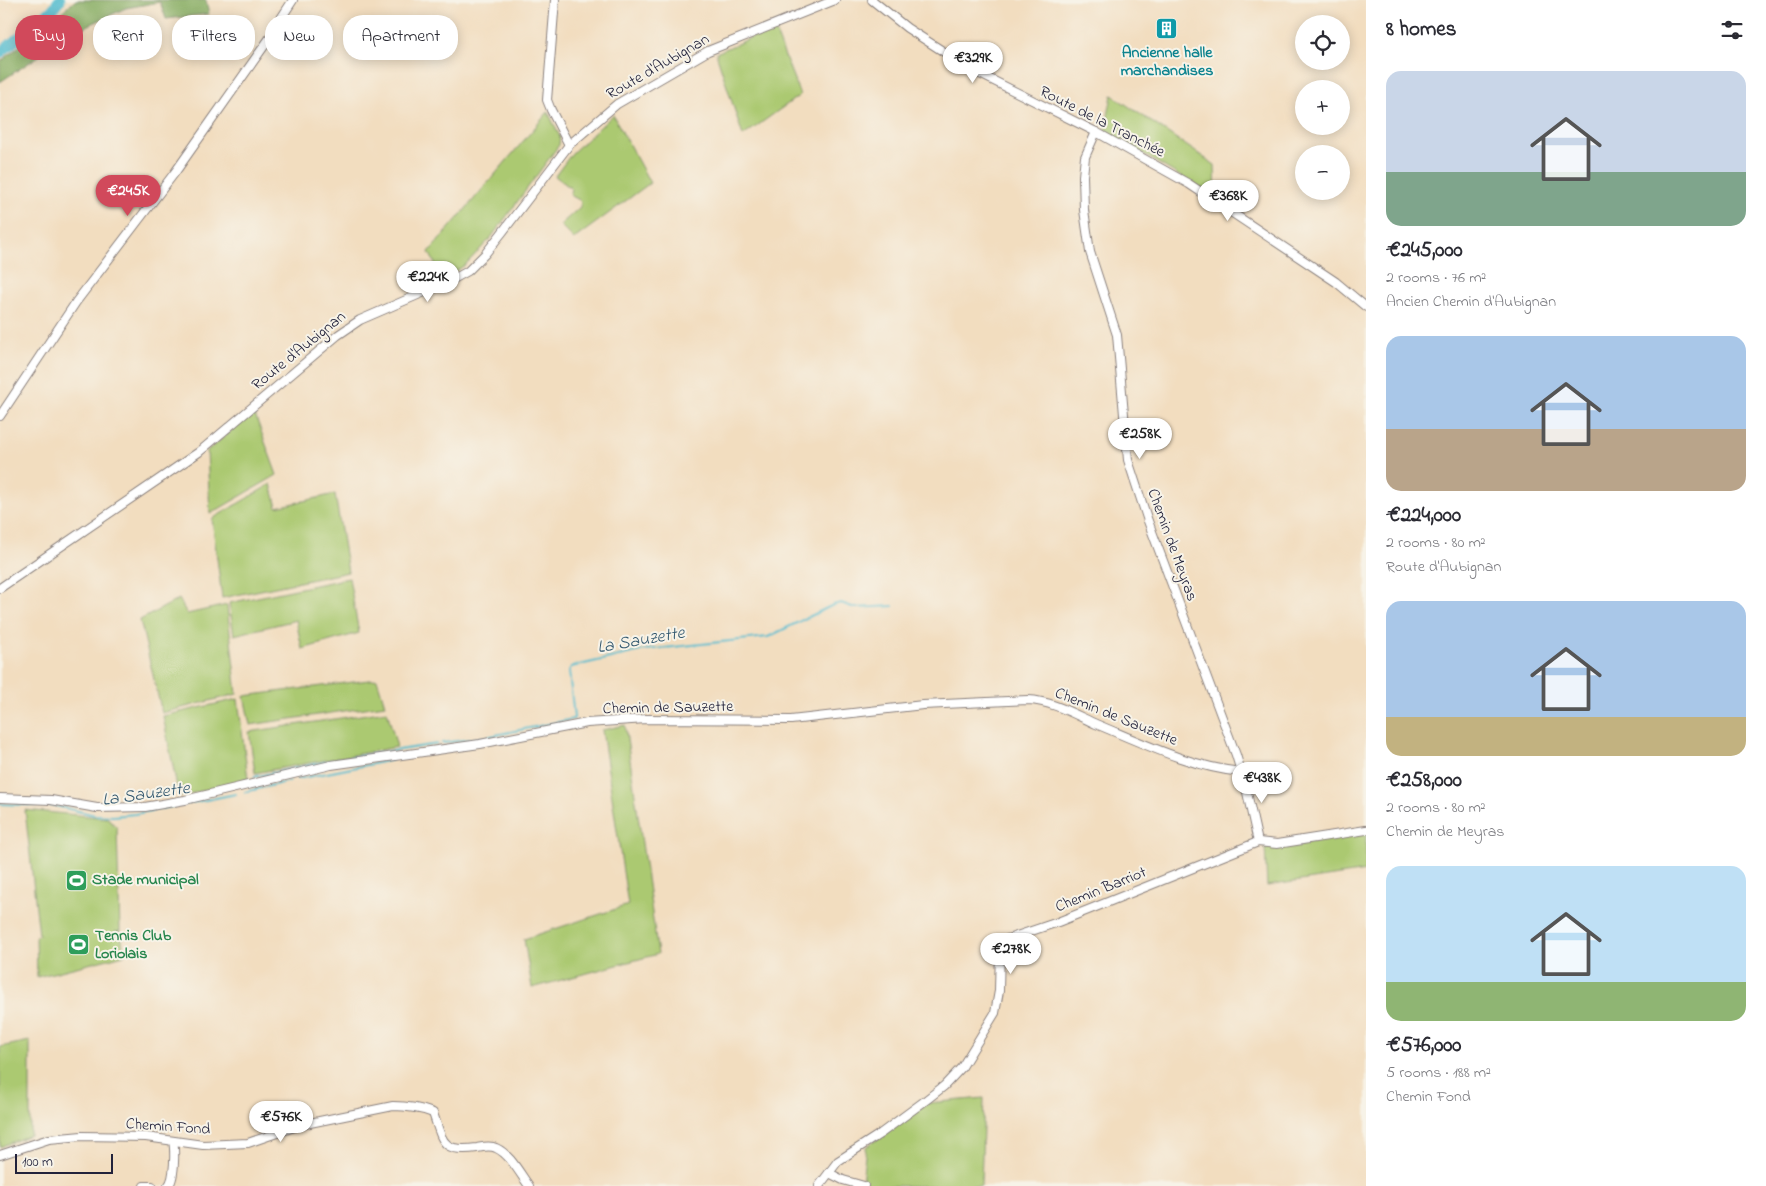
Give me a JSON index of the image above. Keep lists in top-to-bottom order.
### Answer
{
  "streets": {
    "street": [
      "Route d'Aubignan",
      "Route de la Tranchée",
      "Chemin de Meyras",
      "Chemin de Sauzette",
      "Chemin Barriot",
      "Chemin Fond"
    ]
  },
  "crossings": [
    ["Route de la Tranchée", "Chemin de Meyras"],
    ["Chemin de Meyras", "Chemin de Sauzette"],
    ["Chemin de Meyras", "Chemin Barriot"]
  ],
  "water": ["La Sauzette"],
  "places": {
    "building": ["Ancienne halle marchandises"],
    "sports": ["Stade municipal", "Tennis Club Loriolais"]
  },
  "scale_bar": "100 m",
  "page": {
    "heading": "8 homes",
    "map_buttons": ["+", "−"],
    "chip": [
      "Buy",
      "Rent",
      "Filters",
      "New",
      "Apartment"
    ],
    "price": [
      "€329K",
      "€245K",
      "€368K",
      "€224K",
      "€258K",
      "€438K",
      "€278K",
      "€576K"
    ],
    "list": [
      {
        "name": "€245,000",
        "note": "2 rooms · 76 m² · Ancien Chemin d'Aubignan"
      },
      {
        "name": "€224,000",
        "note": "2 rooms · 80 m² · Route d'Aubignan"
      },
      {
        "name": "€258,000",
        "note": "2 rooms · 80 m² · Chemin de Meyras"
      },
      {
        "name": "€576,000",
        "note": "5 rooms · 188 m² · Chemin Fond"
      }
    ],
    "scale": "100 m"
  }
}
